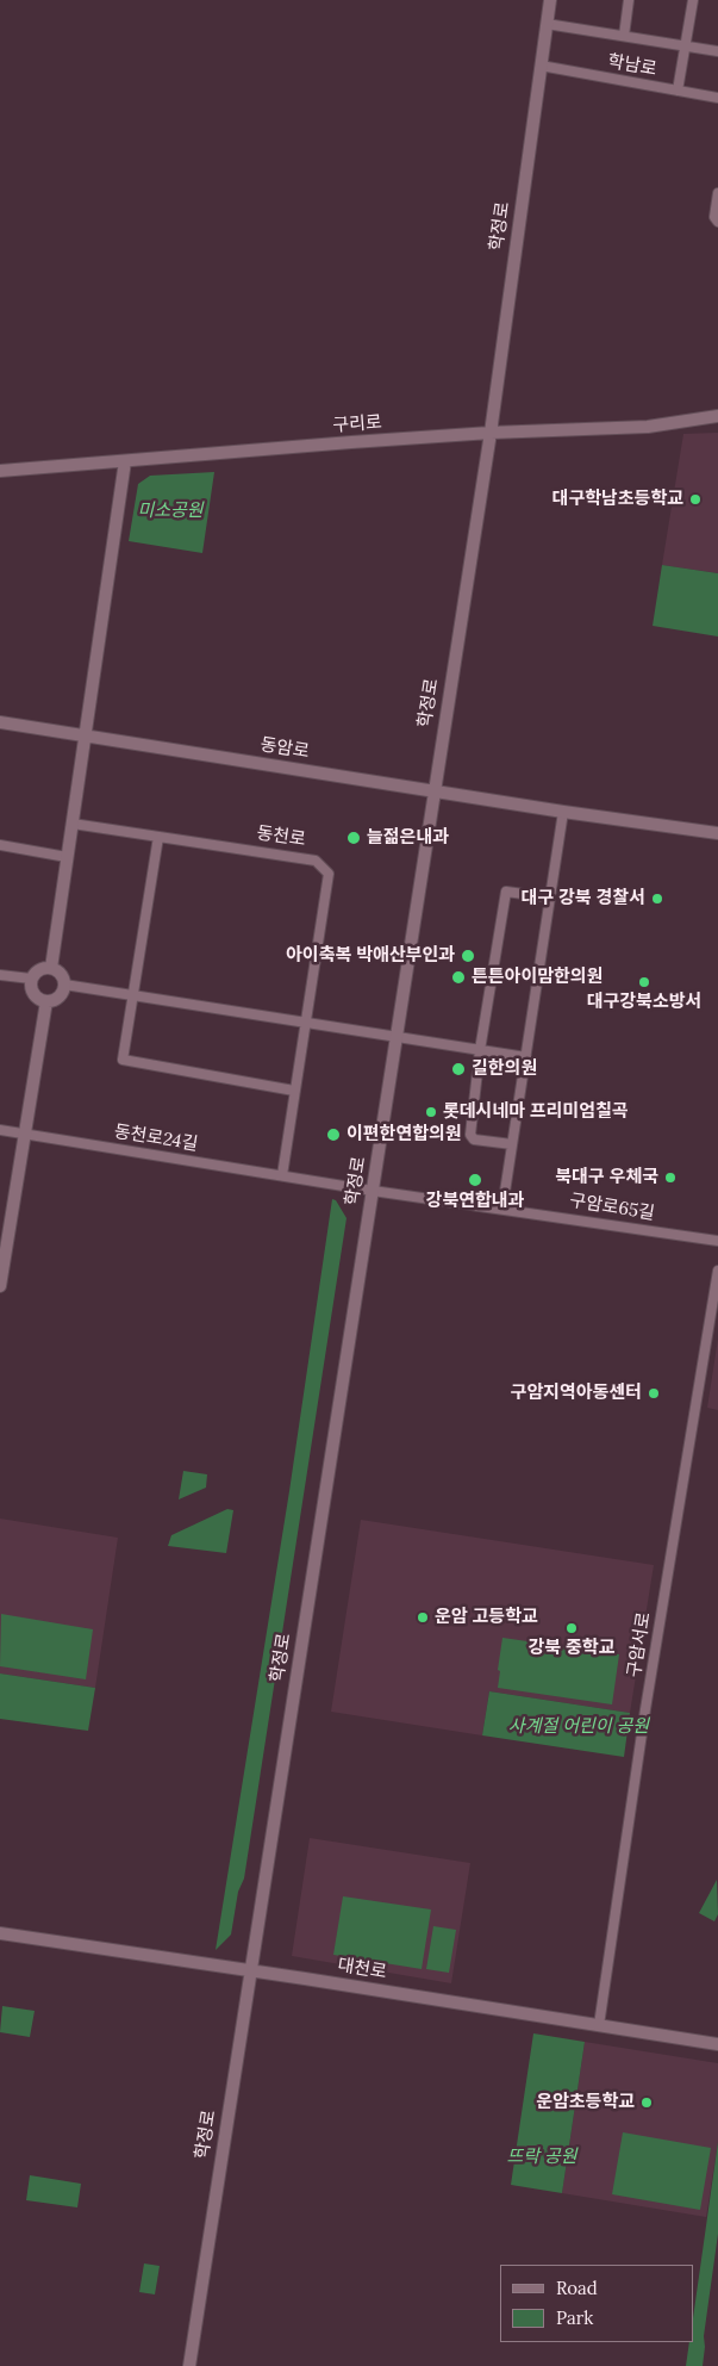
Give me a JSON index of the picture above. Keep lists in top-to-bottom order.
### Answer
{
  "streets": {
    "main road": [
      "학정로",
      "구리로",
      "동암로",
      "대천로"
    ],
    "street": [
      "학남로",
      "동천로",
      "동천로24길",
      "구암로65길",
      "구암서로"
    ]
  },
  "crossings": [
    ["학남로", "학정로"],
    ["학정로", "구리로"],
    ["학정로", "동암로"],
    ["학정로", "동천로24길"],
    ["학정로", "구암로65길"],
    ["학정로", "대천로"],
    ["동천로24길", "구암로65길"],
    ["구암서로", "대천로"]
  ],
  "parks": ["미소공원", "사계절 어린이 공원", "뜨락 공원"],
  "places": [
    "대구학남초등학교",
    "늘젊은내과",
    "대구 강북 경찰서",
    "아이축복 박애산부인과",
    "튼튼아이맘한의원",
    "대구강북소방서",
    "길한의원",
    "롯데시네마 프리미엄칠곡",
    "이편한연합의원",
    "북대구 우체국",
    "강북연합내과",
    "구암지역아동센터",
    "운암 고등학교",
    "강북 중학교",
    "운암초등학교"
  ],
  "legend": ["Road", "Park"]
}
